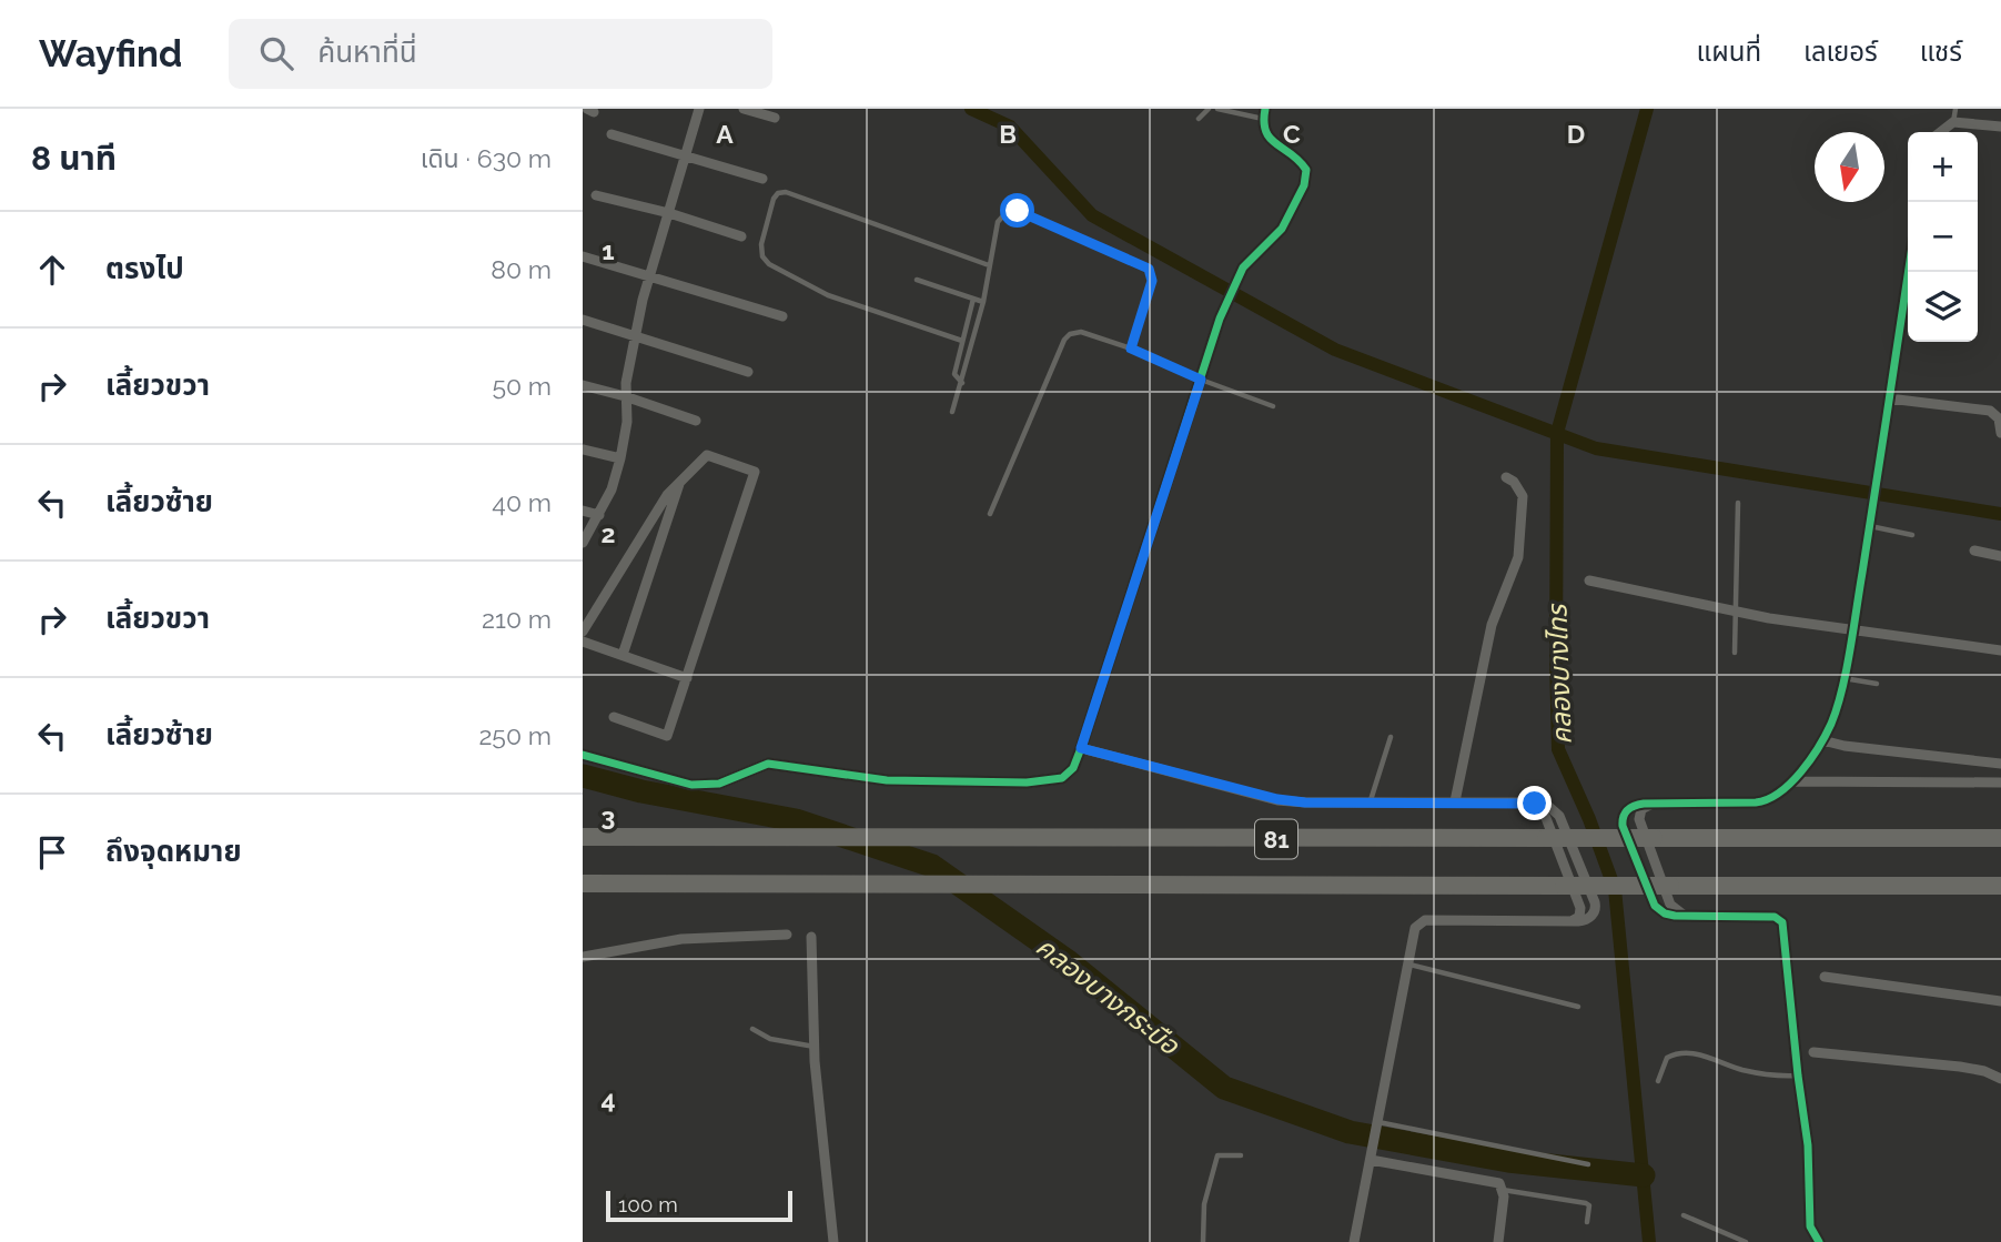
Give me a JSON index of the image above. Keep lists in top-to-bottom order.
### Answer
{
  "streets": {
    "highway": ["81"]
  },
  "water": ["คลองบางไทร", "คลองบางกระบือ"],
  "scale_bar": "100 m",
  "north": "bottom",
  "page": {
    "header": "Wayfind",
    "search": "ค้นหาที่นี่",
    "nav": ["แผนที่", "เลเยอร์", "แชร์"],
    "heading": ["8 นาที", "เดิน · 630 m"],
    "map_buttons": ["+", "−"],
    "list": [
      ["ตรงไป", "80 m"],
      ["เลี้ยวขวา", "50 m"],
      ["เลี้ยวซ้าย", "40 m"],
      ["เลี้ยวขวา", "210 m"],
      ["เลี้ยวซ้าย", "250 m"],
      "ถึงจุดหมาย"
    ],
    "scale": "100 m"
  },
  "grid": {
    "columns": [
      "A",
      "B",
      "C",
      "D"
    ],
    "rows": [
      "1",
      "2",
      "3",
      "4"
    ]
  }
}
